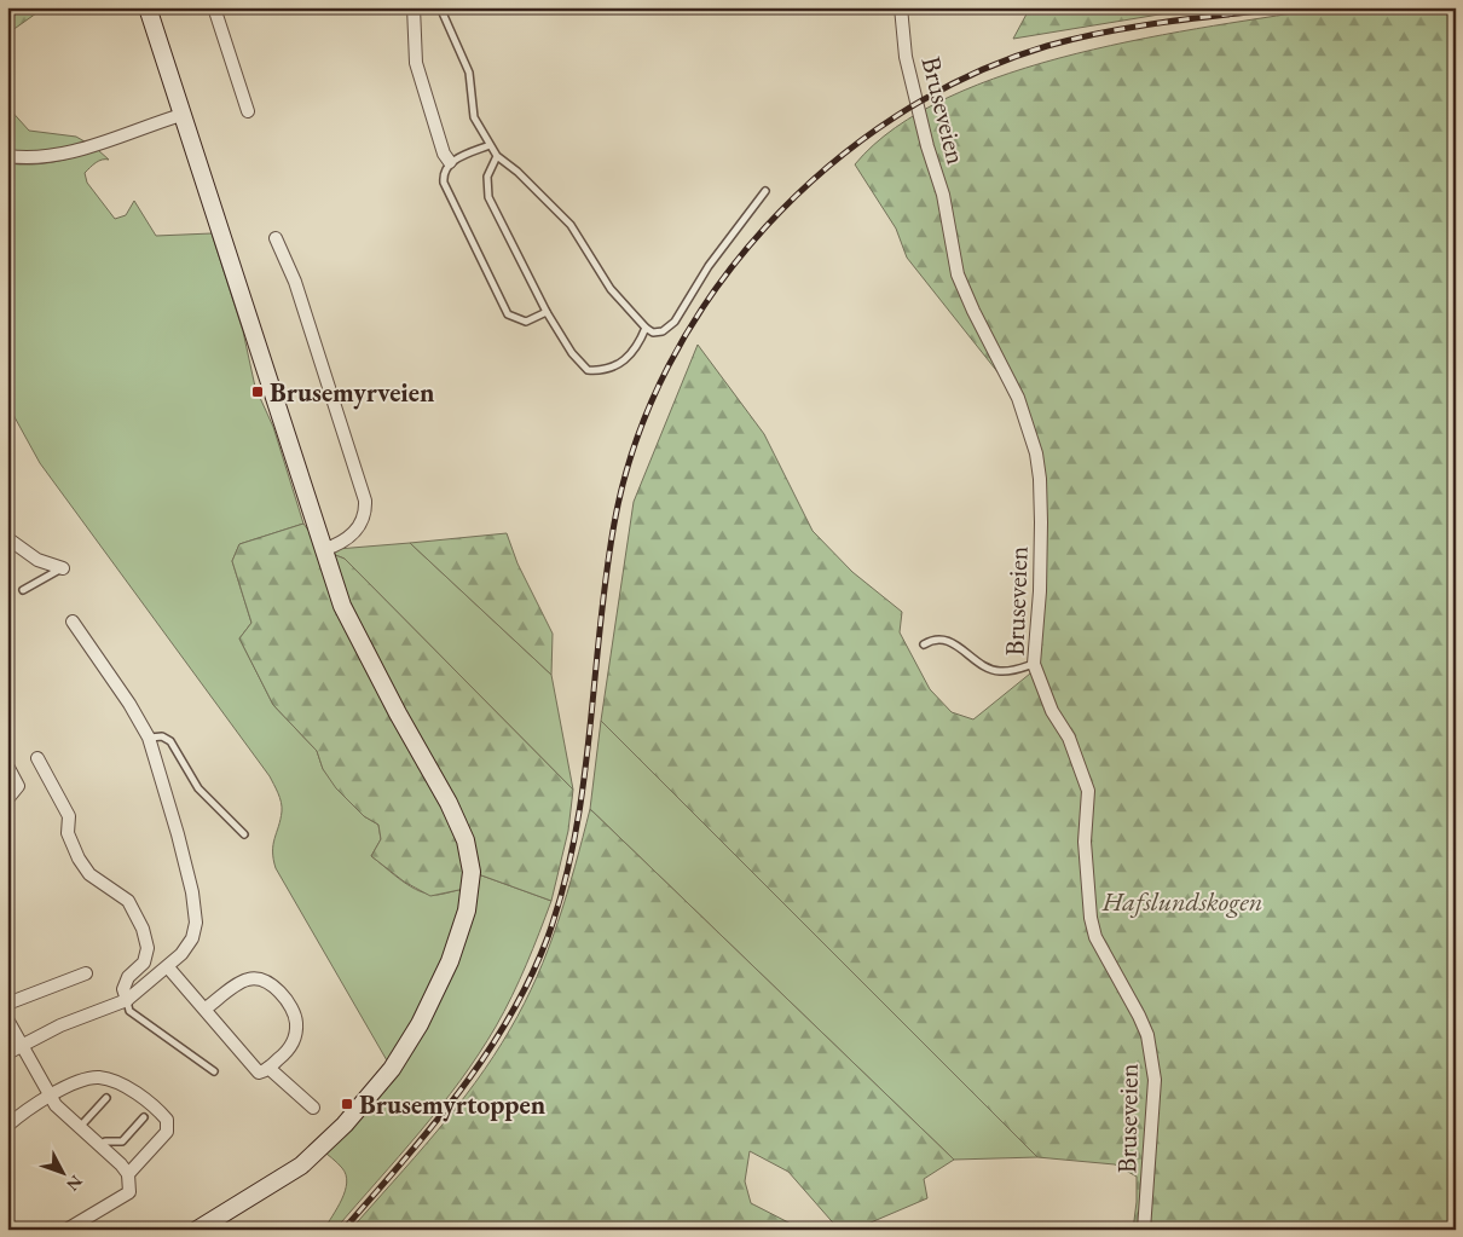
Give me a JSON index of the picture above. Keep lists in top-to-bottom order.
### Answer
{
  "streets": {
    "street": ["Bruseveien"]
  },
  "parks": ["Hafslundskogen"],
  "places": {
    "transit": ["Brusemyrveien", "Brusemyrtoppen"]
  },
  "north": "bottom right"
}
